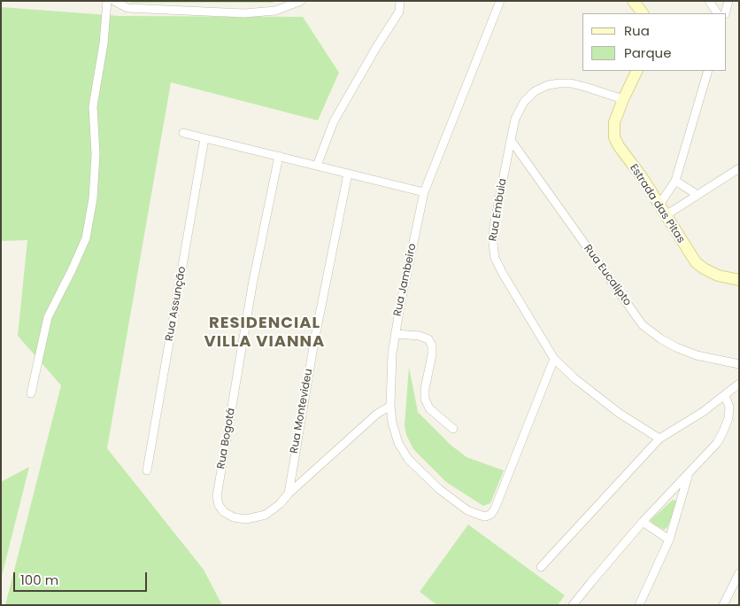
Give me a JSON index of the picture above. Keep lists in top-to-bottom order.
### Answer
{
  "streets": {
    "main road": ["Estrada das Pitas"],
    "street": [
      "Rua Embuia",
      "Rua Eucalipto",
      "Rua Jambeiro",
      "Rua Assunção",
      "Rua Montevideu",
      "Rua Bogotá"
    ]
  },
  "crossings": [
    ["Estrada das Pitas", "Rua Embuia"],
    ["Rua Embuia", "Rua Eucalipto"],
    ["Rua Embuia", "Rua Jambeiro"],
    ["Rua Jambeiro", "Rua Bogotá"],
    ["Rua Montevideu", "Rua Bogotá"]
  ],
  "districts": ["RESIDENCIAL VILLA VIANNA"],
  "legend": ["Rua", "Parque"],
  "scale_bar": "100 m"
}
